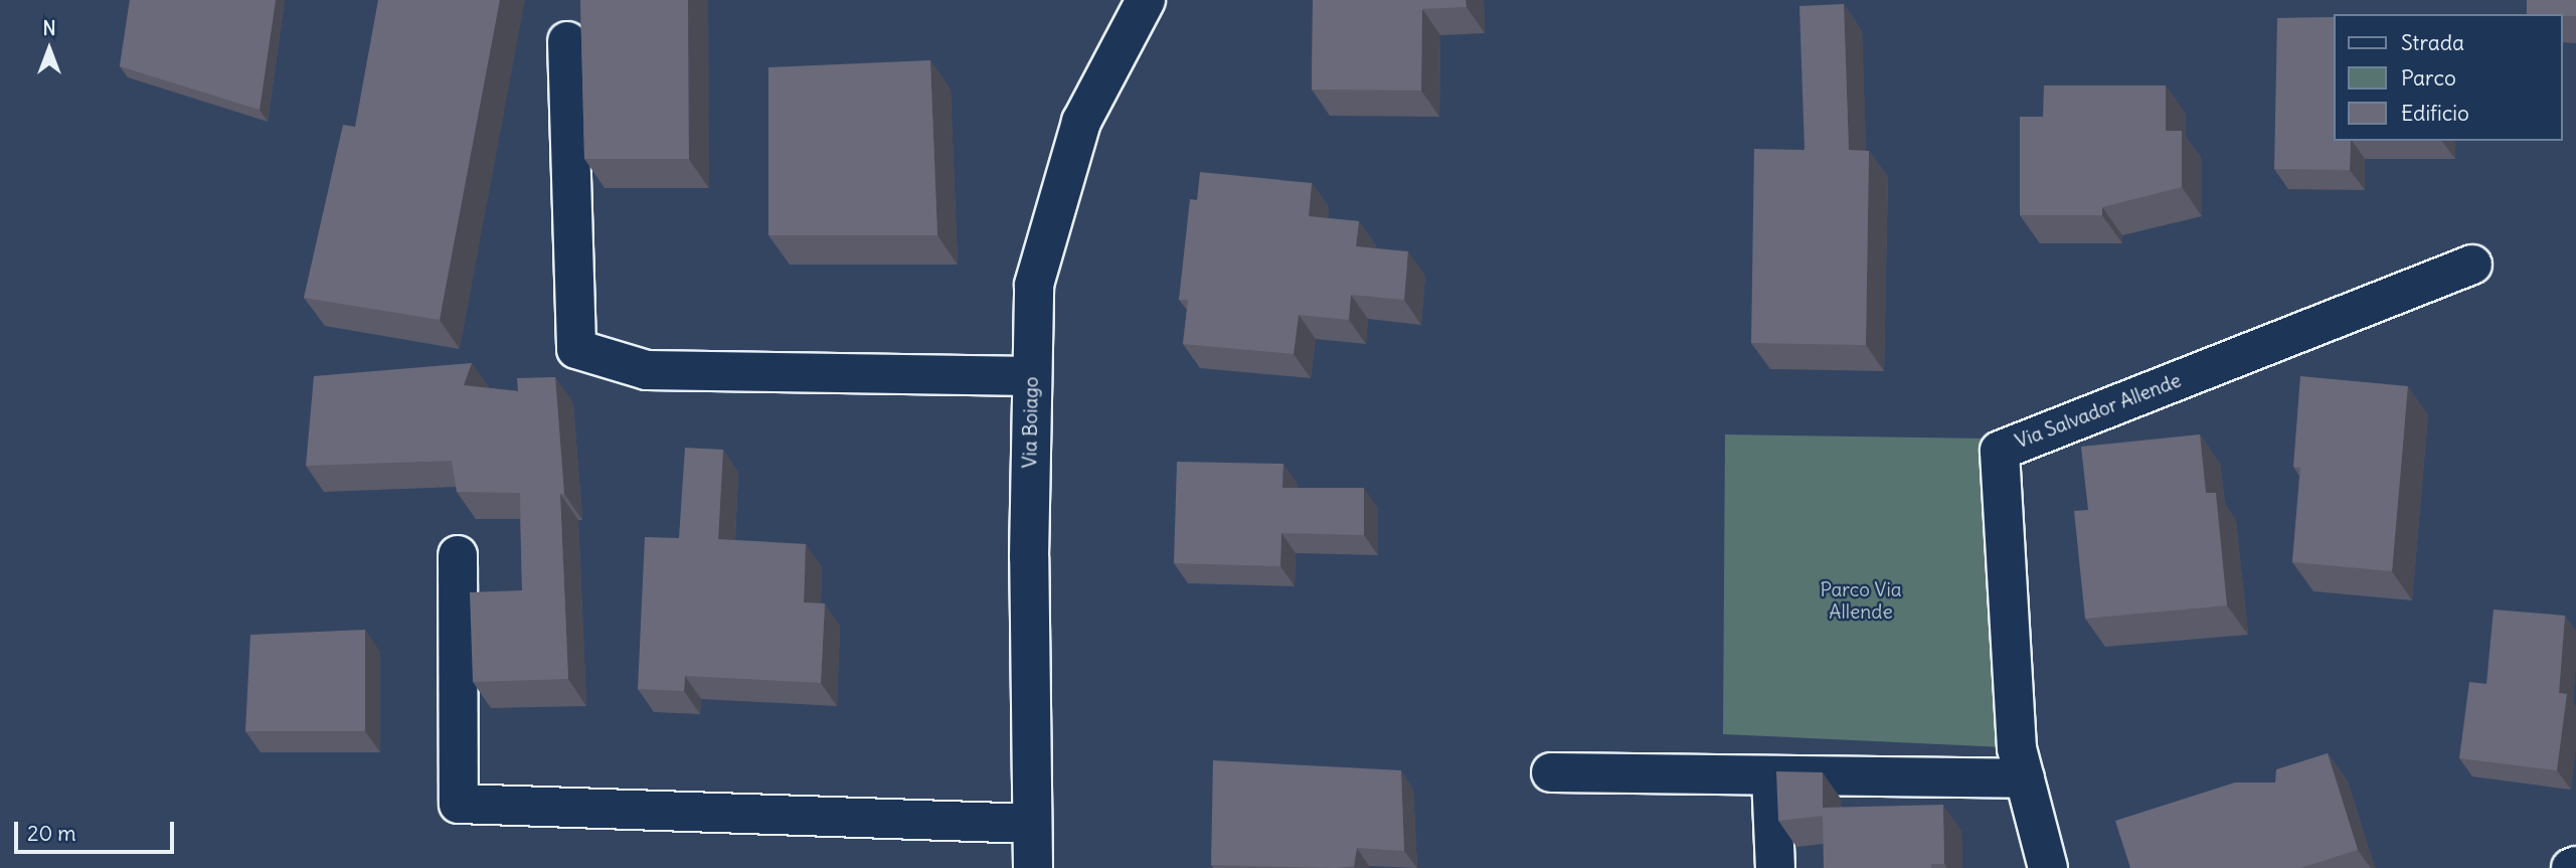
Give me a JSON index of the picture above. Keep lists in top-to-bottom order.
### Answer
{
  "streets": {
    "street": ["Via Salvador Allende", "Via Boiago"]
  },
  "parks": ["Parco Via Allende"],
  "legend": ["Strada", "Parco", "Edificio"],
  "scale_bar": "20 m",
  "north": "top"
}
